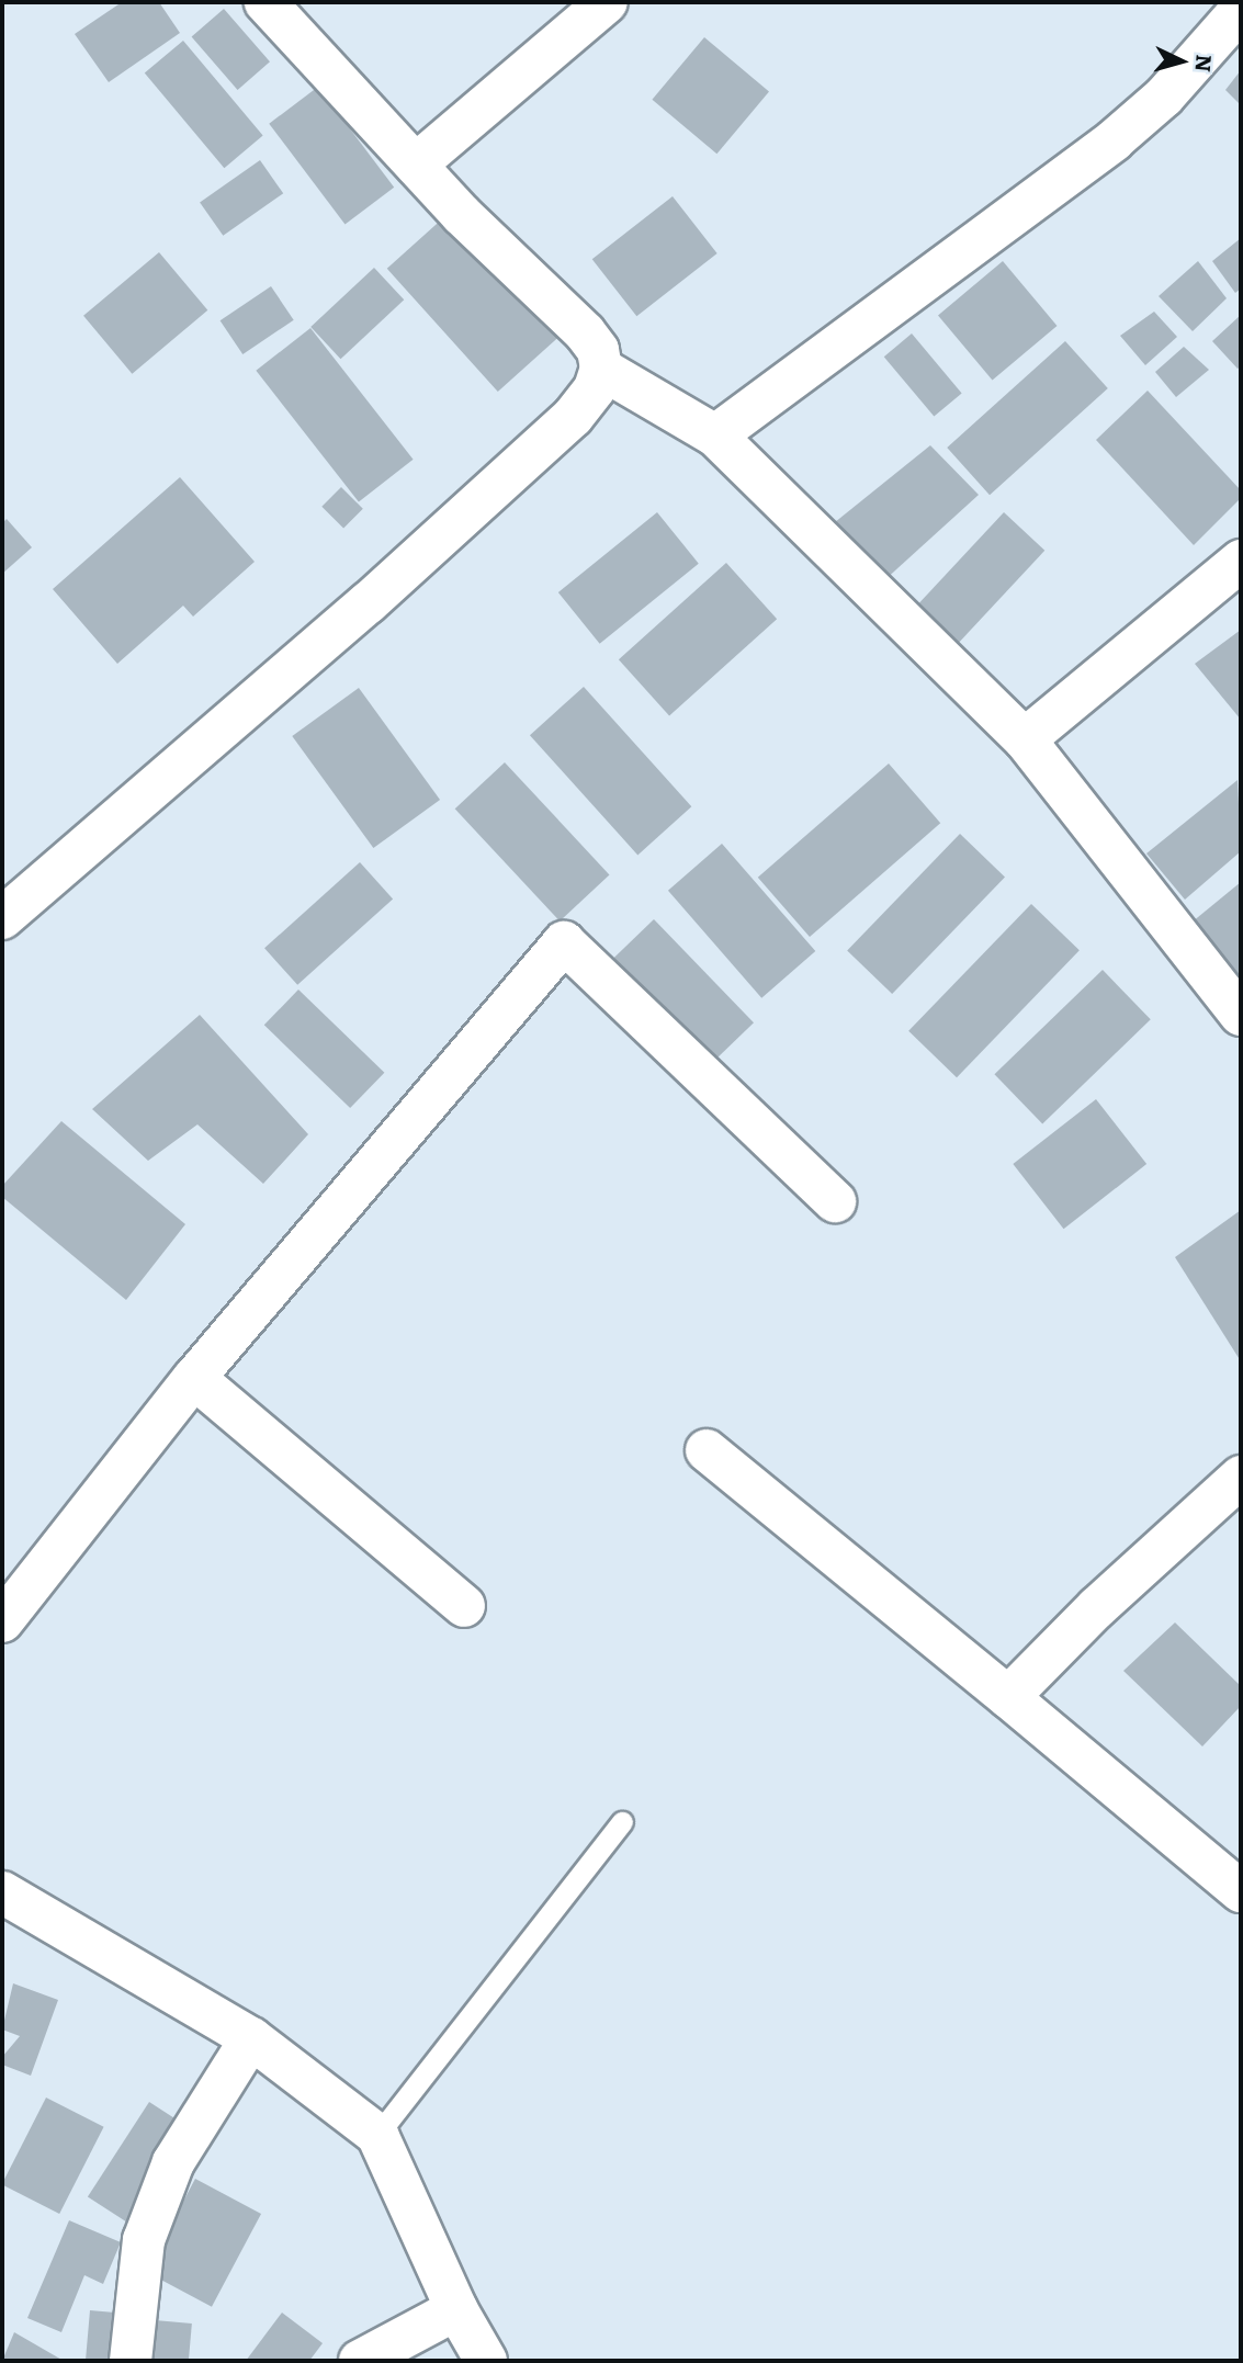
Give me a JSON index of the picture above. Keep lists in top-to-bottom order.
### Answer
{
  "north": "right"
}
